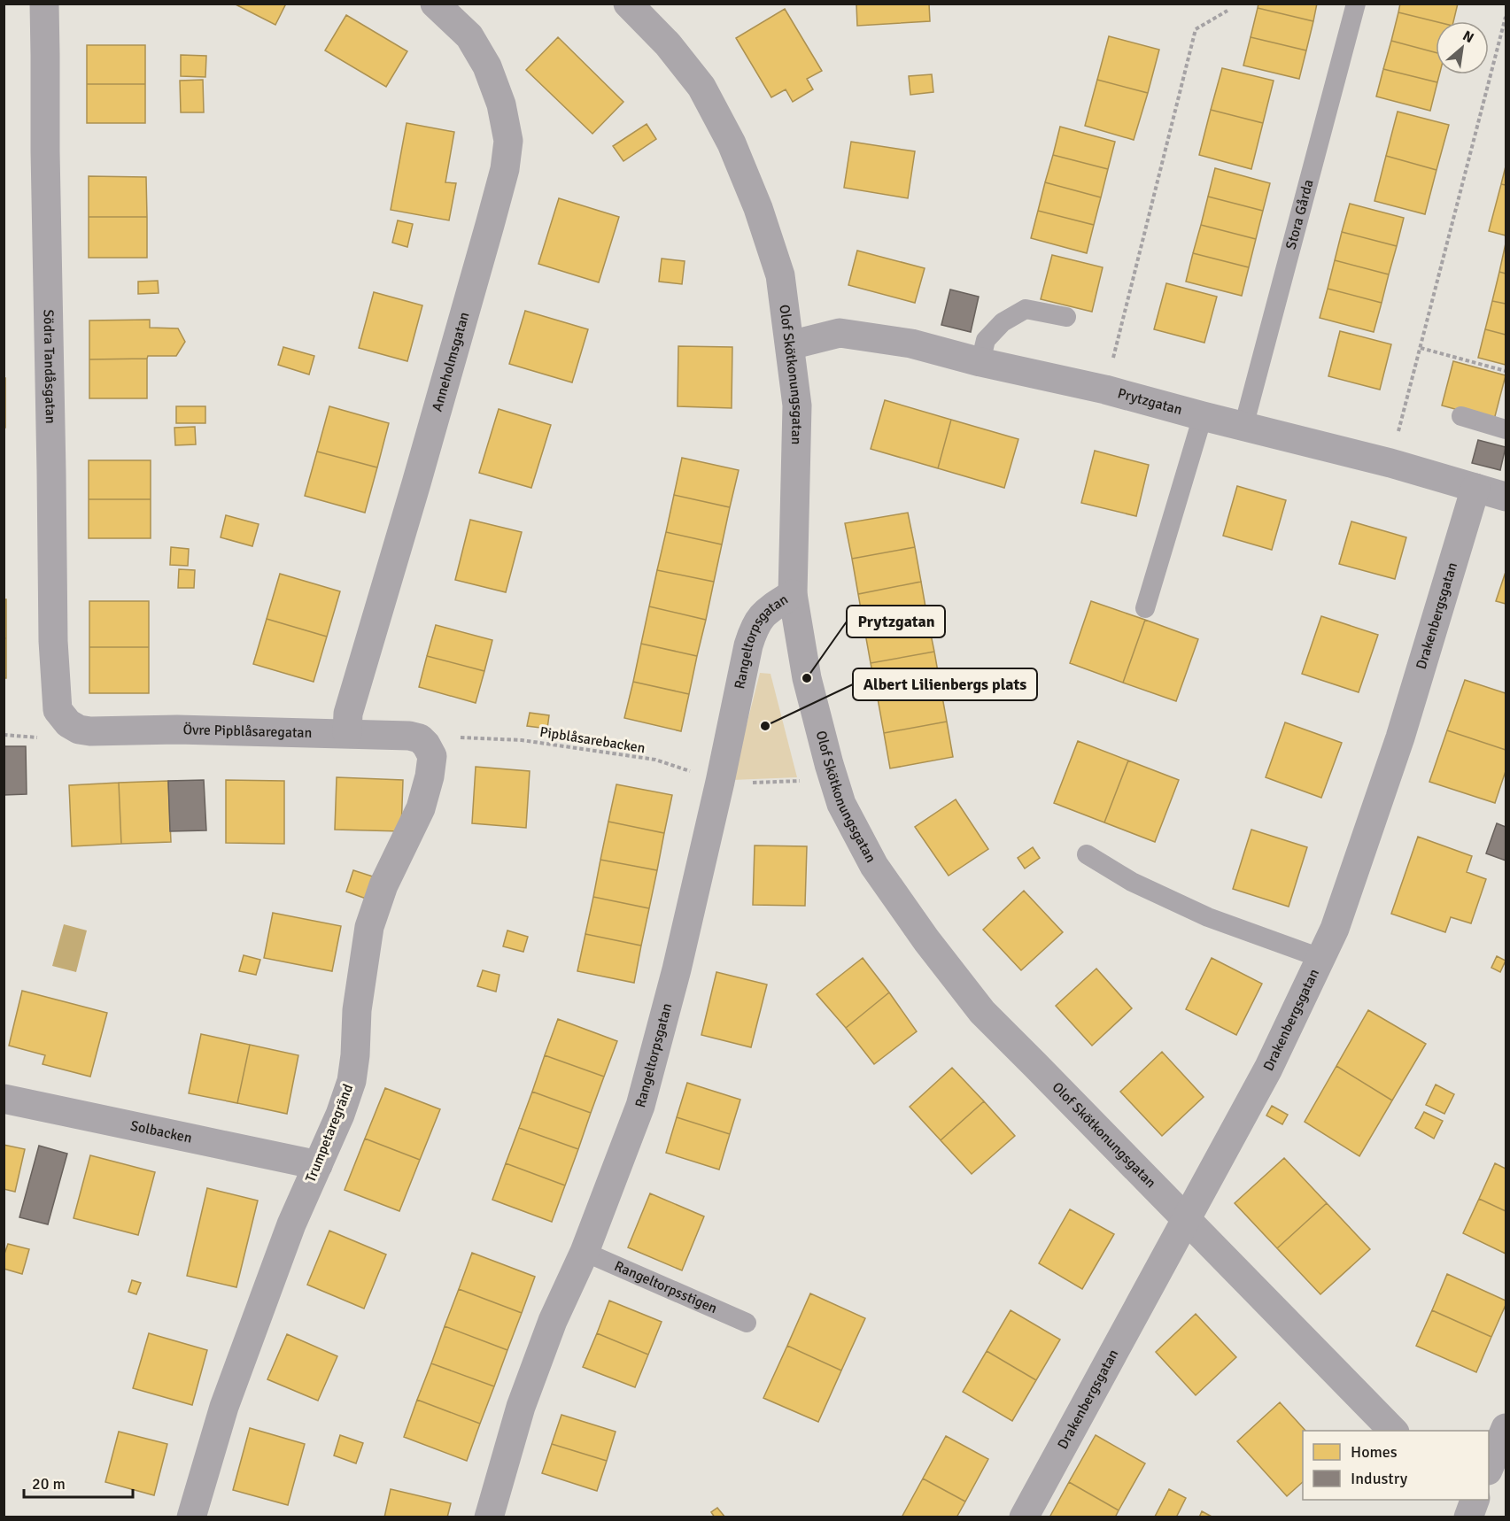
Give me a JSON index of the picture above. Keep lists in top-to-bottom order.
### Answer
{
  "streets": {
    "street": [
      "Anneholmsgatan",
      "Södra Tandåsgatan",
      "Olof Skötkonungsgatan",
      "Prytzgatan",
      "Drakenbergsgatan",
      "Rangeltorpsgatan",
      "Övre Pipblåsaregatan",
      "Solbacken",
      "Trumpetaregränd"
    ],
    "lane": ["Stora Gårda", "Rangeltorpsstigen"],
    "path": ["Pipblåsarebacken"]
  },
  "crossings": [
    ["Stora Gårda", "Prytzgatan"],
    ["Anneholmsgatan", "Övre Pipblåsaregatan"],
    ["Södra Tandåsgatan", "Övre Pipblåsaregatan"],
    ["Olof Skötkonungsgatan", "Prytzgatan"],
    ["Olof Skötkonungsgatan", "Drakenbergsgatan"],
    ["Olof Skötkonungsgatan", "Rangeltorpsgatan"],
    ["Prytzgatan", "Drakenbergsgatan"],
    ["Rangeltorpsgatan", "Pipblåsarebacken"],
    ["Rangeltorpsgatan", "Rangeltorpsstigen"],
    ["Övre Pipblåsaregatan", "Trumpetaregränd"],
    ["Solbacken", "Trumpetaregränd"]
  ],
  "places": ["Prytzgatan", "Albert Lilienbergs plats"],
  "legend": ["Homes", "Industry"],
  "scale_bar": "20 m",
  "north": "top right"
}
